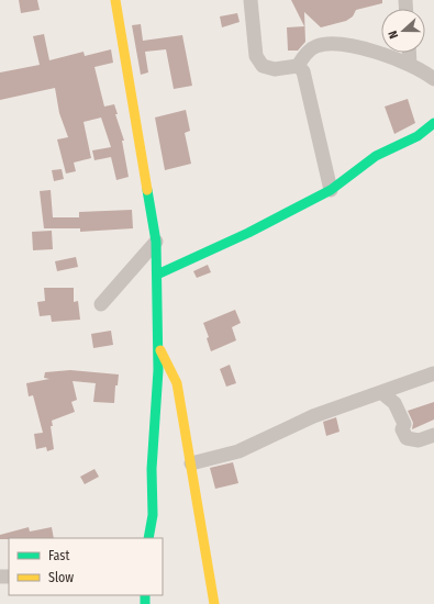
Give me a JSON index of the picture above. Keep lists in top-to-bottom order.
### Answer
{
  "legend": ["Fast", "Slow"],
  "north": "left"
}
